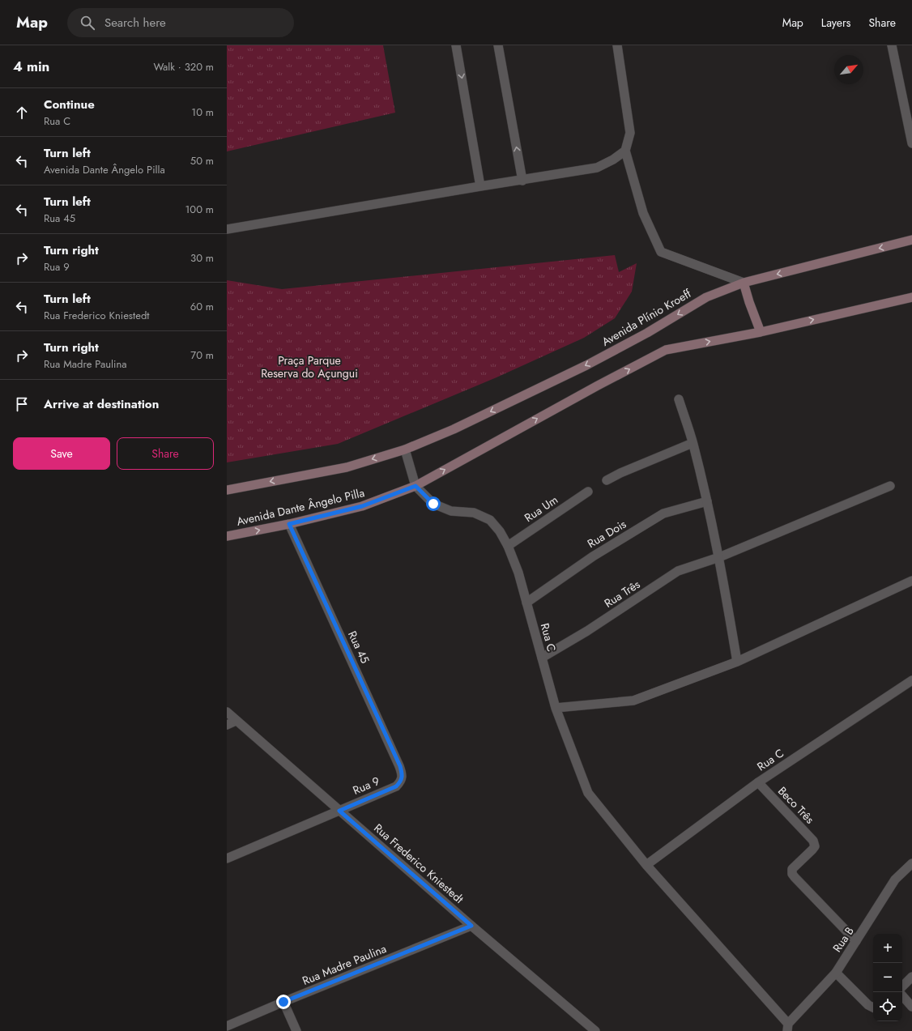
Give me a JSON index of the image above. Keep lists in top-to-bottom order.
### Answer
{
  "streets": {
    "main road": ["Avenida Plínio Kroeff", "Avenida Dante Ângelo Pilla"],
    "street": [
      "Rua Um",
      "Rua Dois",
      "Rua Três",
      "Rua C",
      "Rua 45",
      "Rua 9",
      "Beco Três",
      "Rua Frederico Kniestedt",
      "Rua B",
      "Rua Madre Paulina"
    ]
  },
  "crossings": [
    ["Avenida Plínio Kroeff", "Rua C"],
    ["Avenida Dante Ângelo Pilla", "Rua C"],
    ["Avenida Dante Ângelo Pilla", "Rua 45"],
    ["Rua Um", "Rua C"],
    ["Rua Dois", "Rua C"],
    ["Rua Três", "Rua C"],
    ["Rua C", "Beco Três"],
    ["Rua C", "Rua B"],
    ["Rua 45", "Rua 9"],
    ["Rua 9", "Rua Frederico Kniestedt"],
    ["Beco Três", "Rua B"],
    ["Rua Frederico Kniestedt", "Rua Madre Paulina"]
  ],
  "parks": ["Praça Parque Reserva do Açungui"],
  "north": "top right",
  "page": {
    "header": "Map",
    "search": "Search here",
    "nav": ["Map", "Layers", "Share"],
    "heading": ["4 min", "Walk · 320 m"],
    "list": [
      ["Continue", "Rua C", "10 m"],
      ["Turn left", "Avenida Dante Ângelo Pilla", "50 m"],
      ["Turn left", "Rua 45", "100 m"],
      ["Turn right", "Rua 9", "30 m"],
      ["Turn left", "Rua Frederico Kniestedt", "60 m"],
      ["Turn right", "Rua Madre Paulina", "70 m"],
      "Arrive at destination"
    ],
    "buttons": ["Save", "Share"],
    "map_buttons": ["+", "−"]
  }
}
